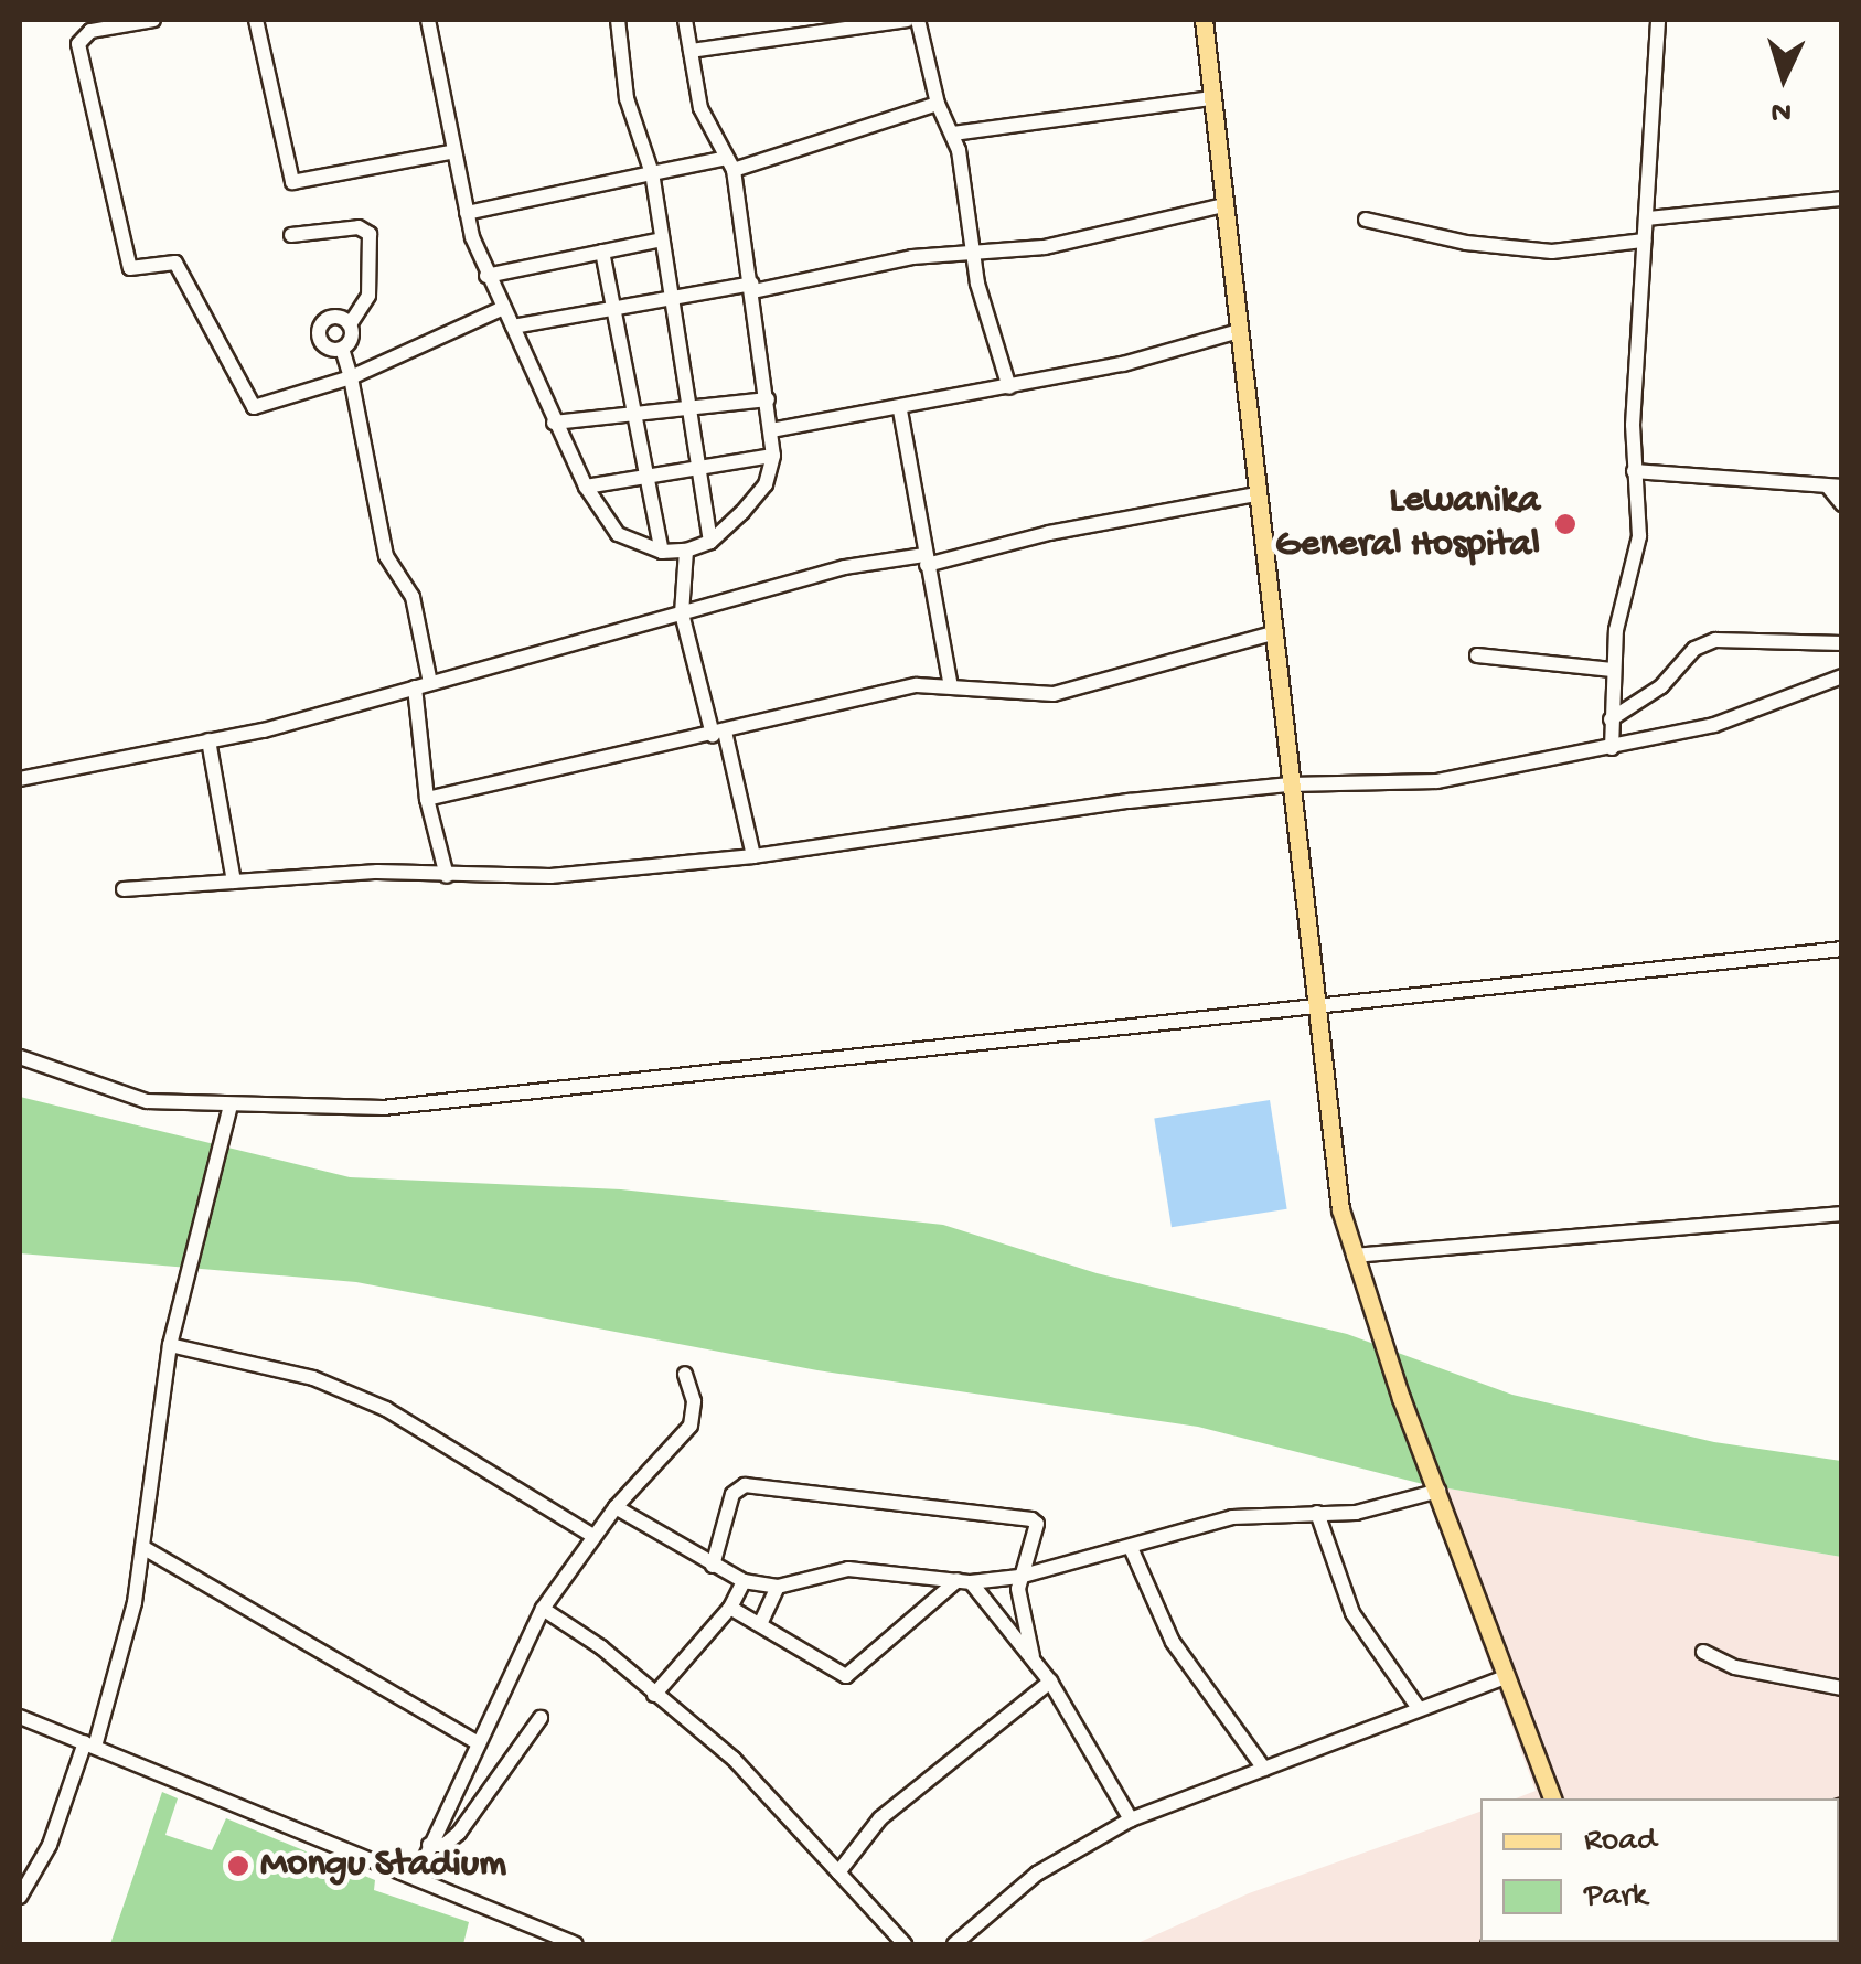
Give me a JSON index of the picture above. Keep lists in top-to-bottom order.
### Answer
{
  "places": ["Lewanika General Hospital", "Mongu Stadium"],
  "legend": ["Road", "Park"],
  "north": "bottom"
}
